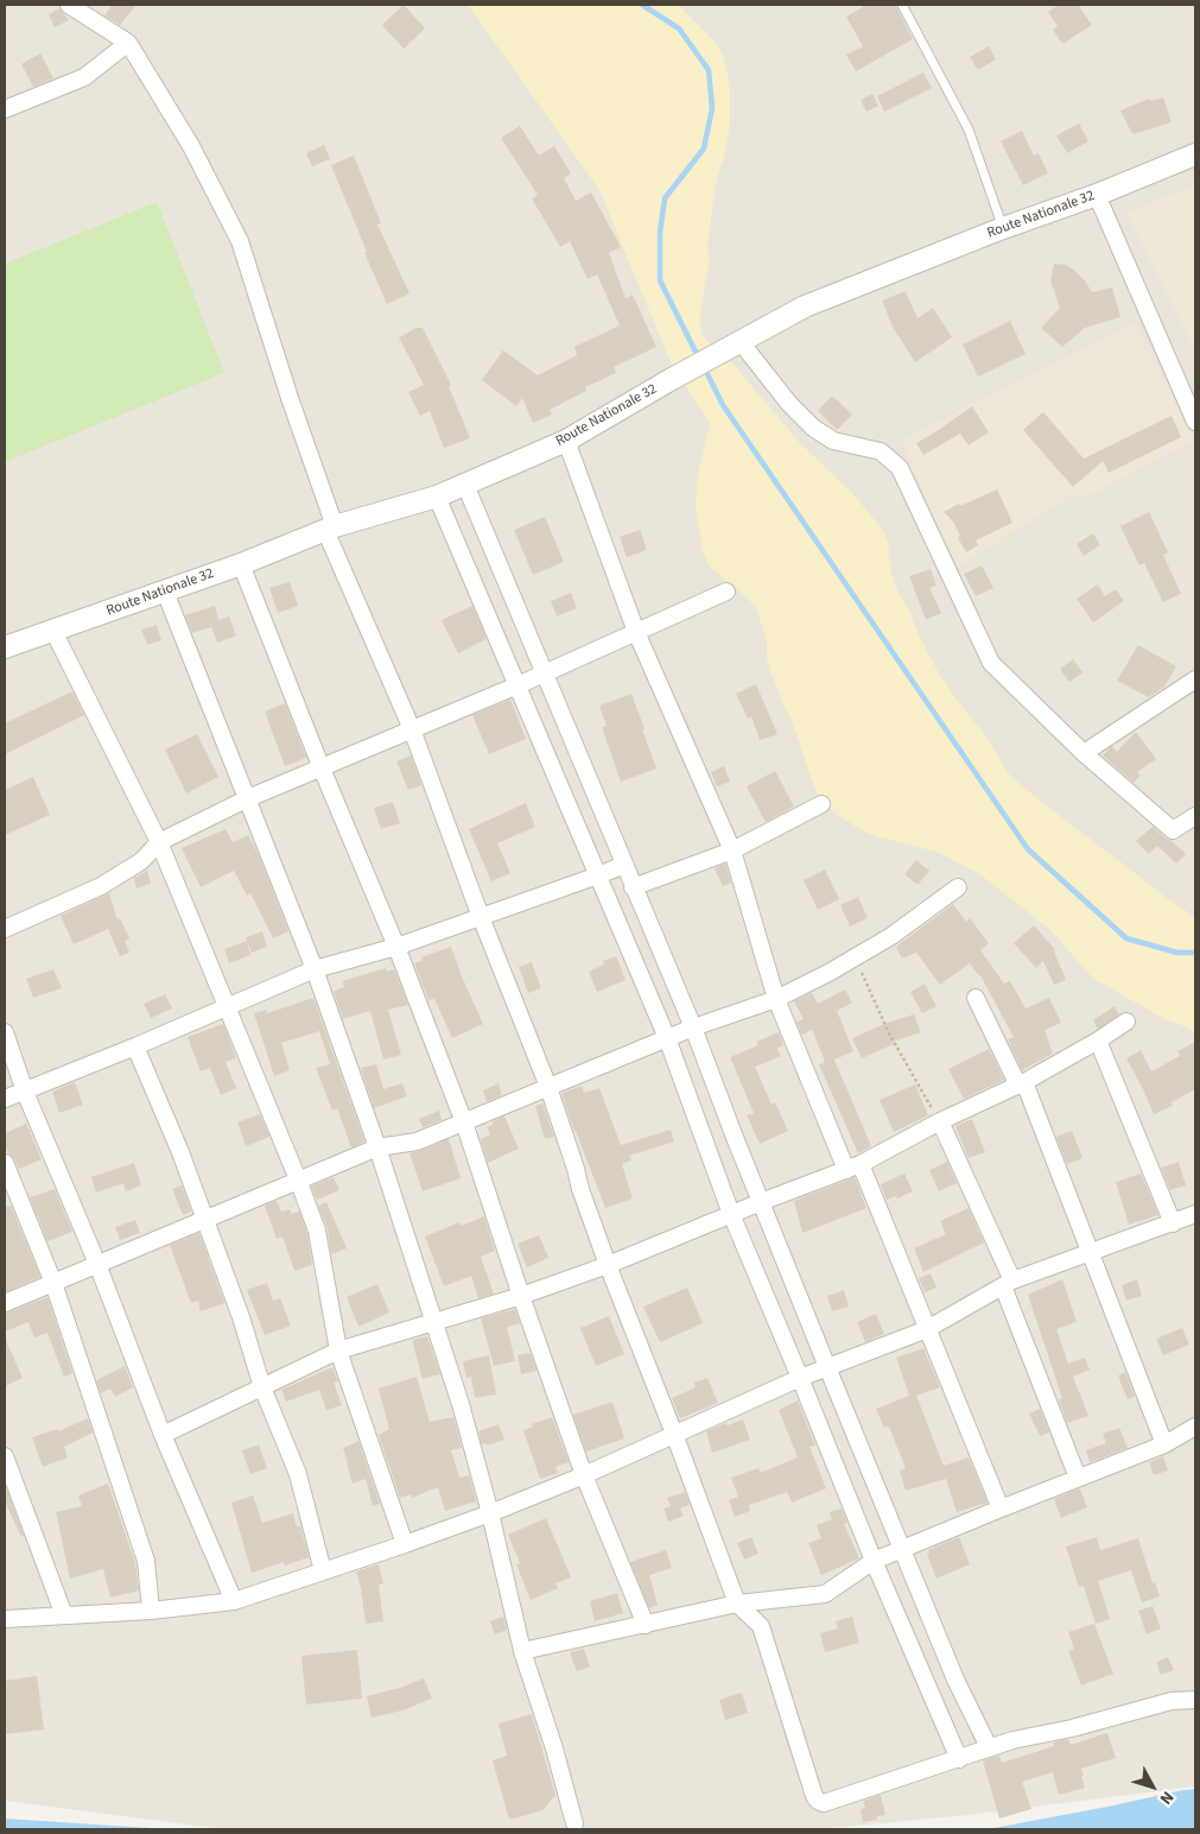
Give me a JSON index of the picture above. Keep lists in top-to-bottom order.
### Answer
{
  "streets": {
    "street": ["Route Nationale 32"]
  },
  "north": "bottom right"
}
